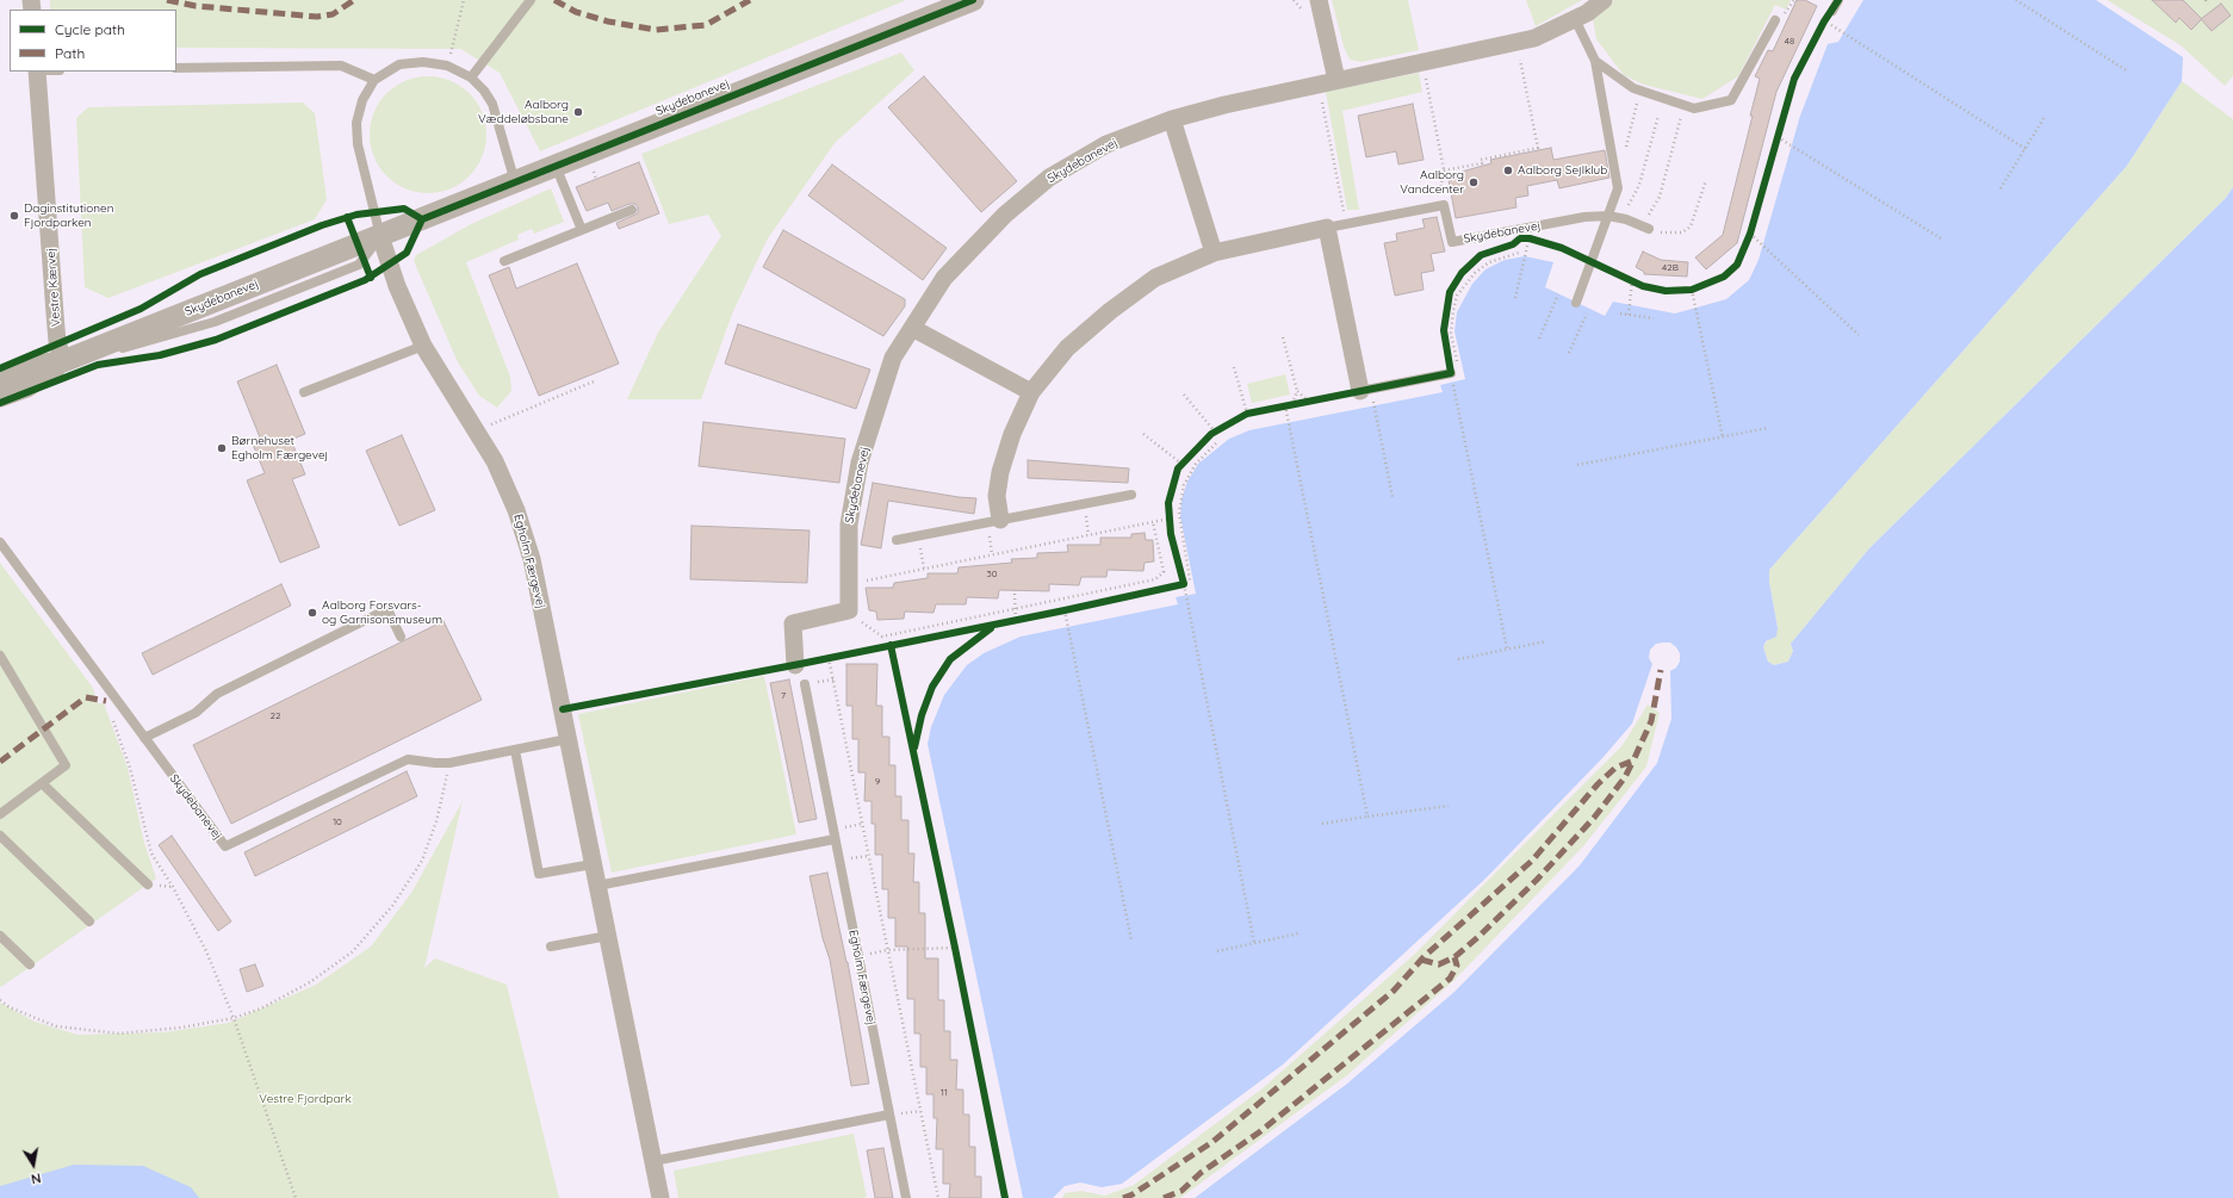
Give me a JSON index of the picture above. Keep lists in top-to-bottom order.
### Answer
{
  "streets": {
    "street": ["Skydebanevej", "Vestre Kærvej", "Egholm Færgevej"]
  },
  "crossings": [
    ["Skydebanevej", "Vestre Kærvej"],
    ["Skydebanevej", "Egholm Færgevej"]
  ],
  "parks": ["Vestre Fjordpark"],
  "places": [
    "Aalborg Væddeløbsbane",
    "Aalborg Sejlklub",
    "Aalborg Vandcenter",
    "Daginstitutionen Fjordparken",
    "Børnehuset Egholm Færgevej",
    "Aalborg Forsvars- og Garnisonsmuseum"
  ],
  "house_numbers": [
    "48",
    "42B",
    "30",
    "7",
    "22",
    "9",
    "10",
    "11"
  ],
  "legend": ["Cycle path", "Path"],
  "north": "bottom"
}
